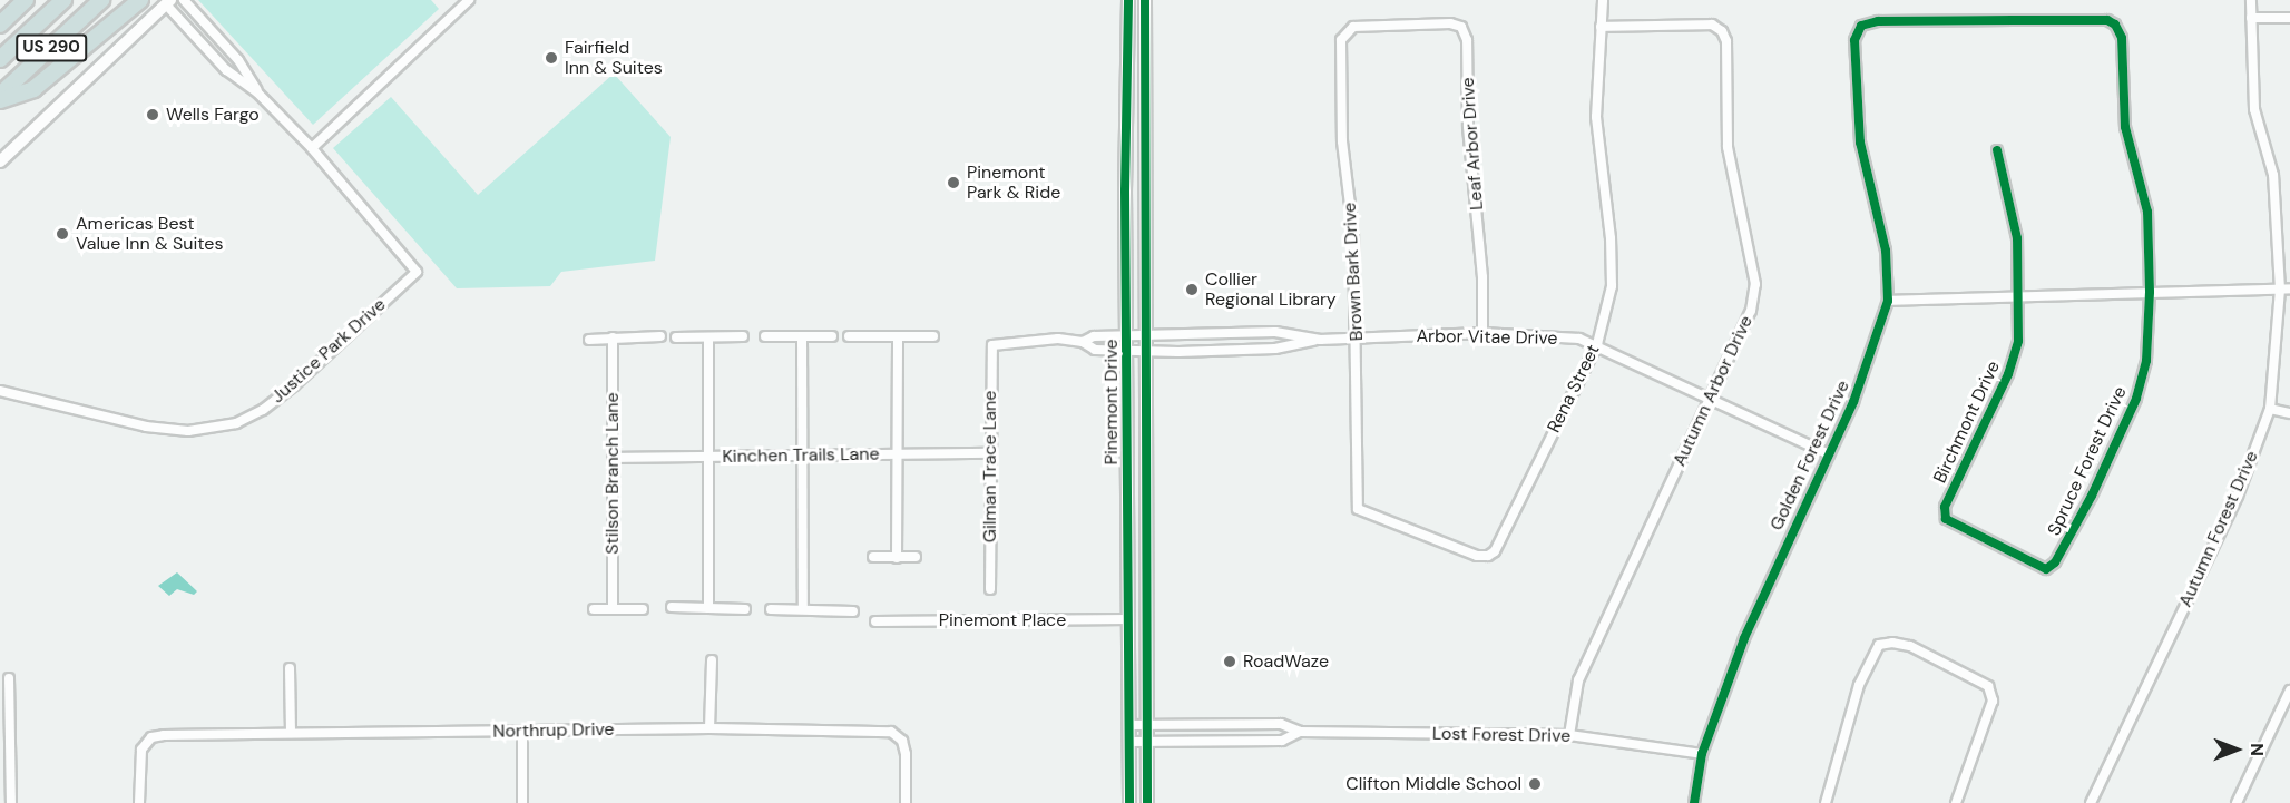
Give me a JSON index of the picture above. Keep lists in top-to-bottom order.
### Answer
{
  "streets": {
    "highway": ["US 290"],
    "main road": ["Pinemont Drive"],
    "street": [
      "Leaf Arbor Drive",
      "Brown Bark Drive",
      "Arbor Vitae Drive",
      "Justice Park Drive",
      "Rena Street",
      "Autumn Arbor Drive",
      "Birchmont Drive",
      "Kinchen Trails Lane",
      "Golden Forest Drive",
      "Spruce Forest Drive",
      "Gilman Trace Lane",
      "Stilson Branch Lane",
      "Autumn Forest Drive",
      "Pinemont Place",
      "Northrup Drive",
      "Lost Forest Drive"
    ]
  },
  "crossings": [
    ["Leaf Arbor Drive", "Brown Bark Drive"],
    ["Leaf Arbor Drive", "Arbor Vitae Drive"],
    ["Brown Bark Drive", "Arbor Vitae Drive"],
    ["Brown Bark Drive", "Rena Street"],
    ["Arbor Vitae Drive", "Rena Street"],
    ["Arbor Vitae Drive", "Autumn Arbor Drive"],
    ["Arbor Vitae Drive", "Pinemont Drive"],
    ["Arbor Vitae Drive", "Golden Forest Drive"],
    ["Arbor Vitae Drive", "Gilman Trace Lane"],
    ["Rena Street", "Autumn Arbor Drive"],
    ["Autumn Arbor Drive", "Lost Forest Drive"],
    ["Pinemont Drive", "Pinemont Place"],
    ["Pinemont Drive", "Lost Forest Drive"],
    ["Birchmont Drive", "Spruce Forest Drive"],
    ["Kinchen Trails Lane", "Gilman Trace Lane"],
    ["Kinchen Trails Lane", "Stilson Branch Lane"],
    ["Golden Forest Drive", "Spruce Forest Drive"],
    ["Golden Forest Drive", "Lost Forest Drive"]
  ],
  "places": [
    "Fairfield Inn & Suites",
    "Wells Fargo",
    "Pinemont Park & Ride",
    "Americas Best Value Inn & Suites",
    "Collier Regional Library",
    "RoadWaze",
    "Clifton Middle School"
  ],
  "north": "right"
}
